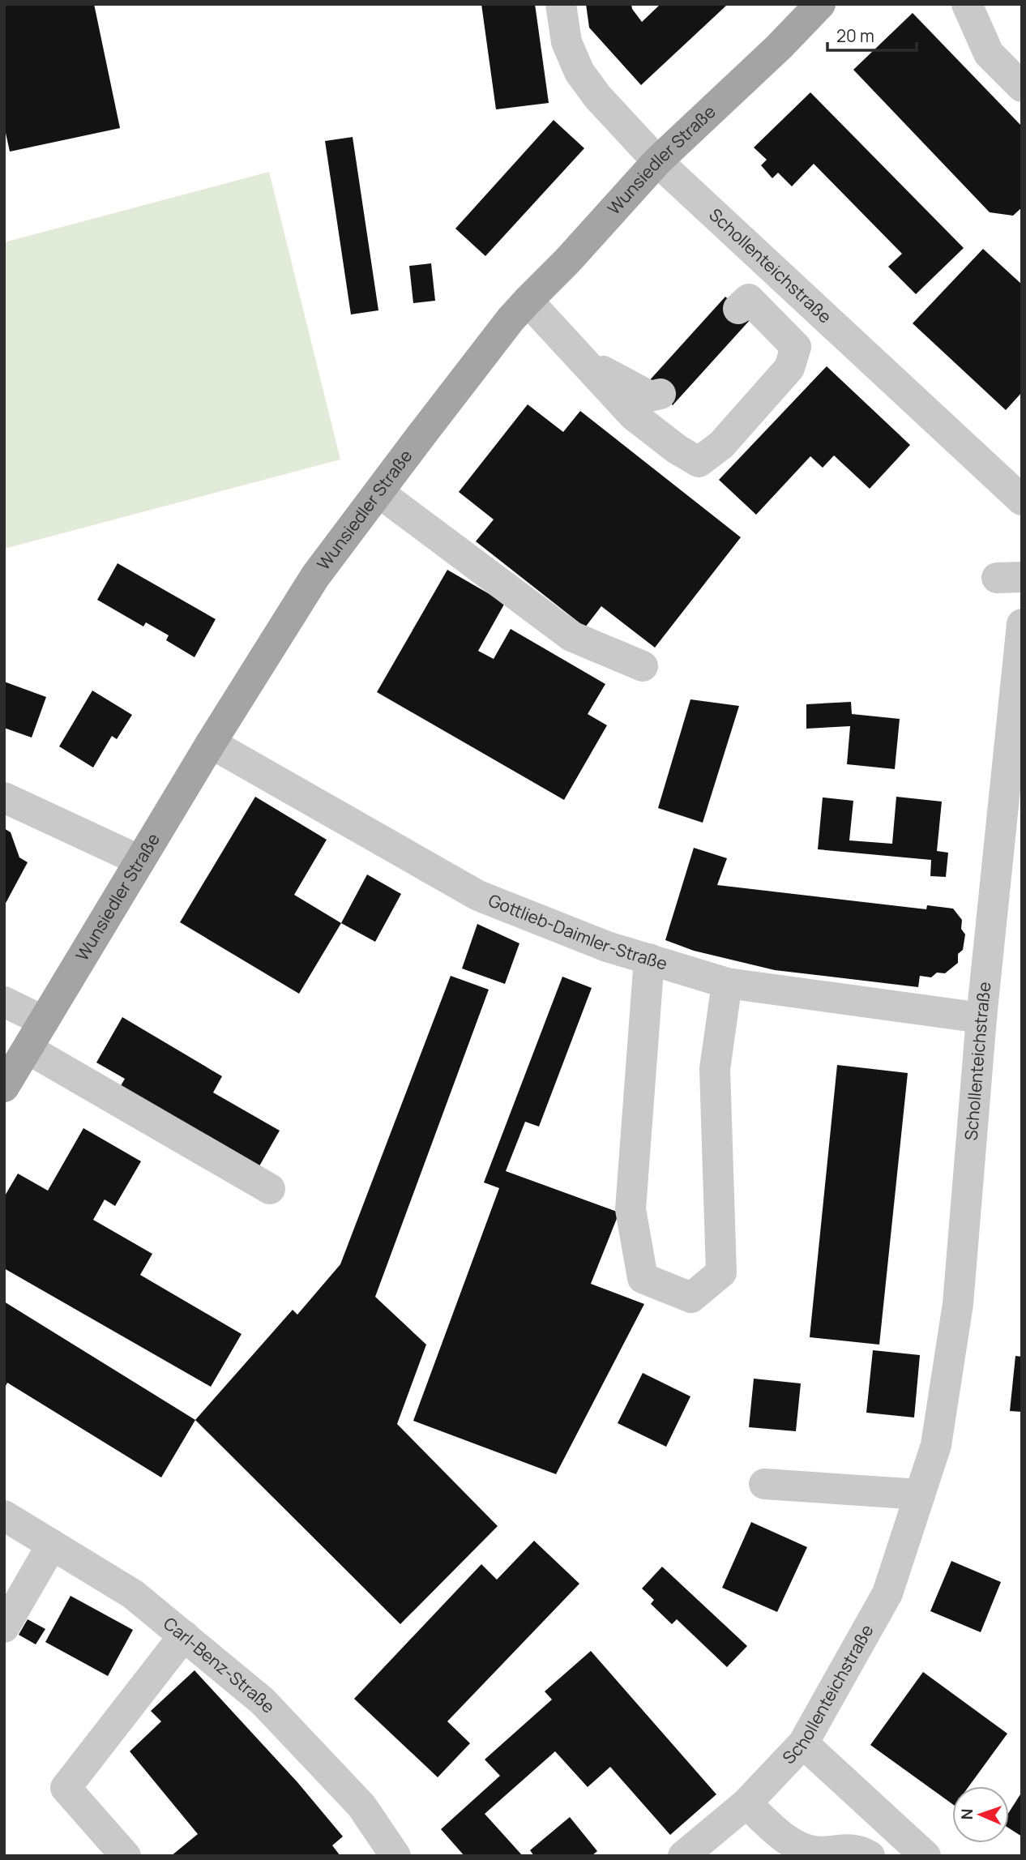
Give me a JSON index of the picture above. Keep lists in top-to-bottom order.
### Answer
{
  "streets": {
    "main road": ["Wunsiedler Straße"],
    "street": ["Schollenteichstraße", "Gottlieb-Daimler-Straße", "Carl-Benz-Straße"]
  },
  "crossings": [
    ["Wunsiedler Straße", "Schollenteichstraße"],
    ["Wunsiedler Straße", "Gottlieb-Daimler-Straße"],
    ["Schollenteichstraße", "Gottlieb-Daimler-Straße"]
  ],
  "scale_bar": "20 m",
  "north": "left"
}
